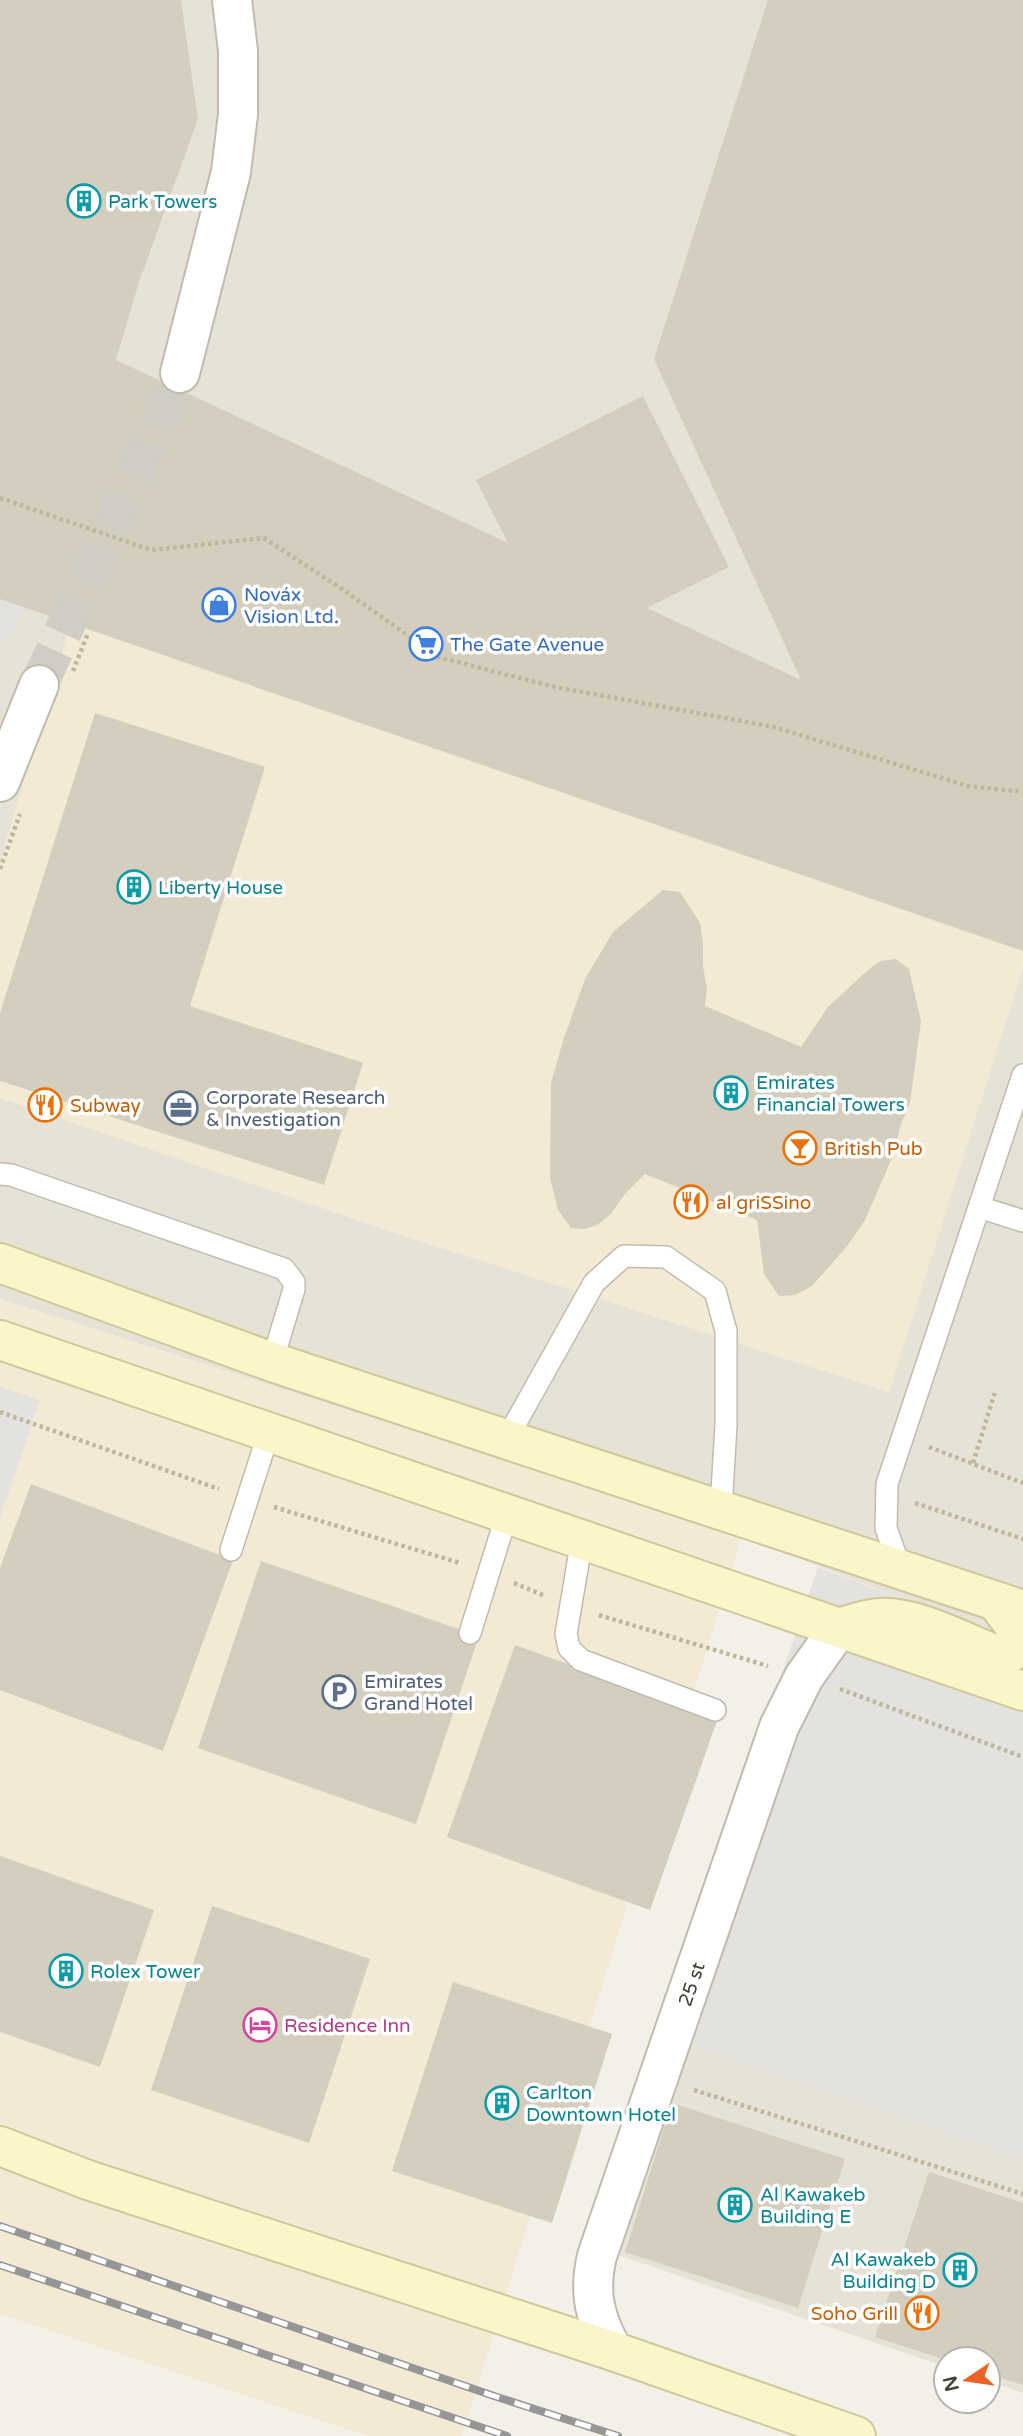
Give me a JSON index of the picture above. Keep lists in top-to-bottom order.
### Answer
{
  "streets": {
    "street": ["25 st"]
  },
  "places": {
    "building": [
      "Park Towers",
      "Liberty House",
      "Emirates Financial Towers",
      "Rolex Tower",
      "Carlton Downtown Hotel",
      "Al Kawakeb Building E",
      "Al Kawakeb Building D"
    ],
    "shop": ["Nováx Vision Ltd."],
    "supermarket": ["The Gate Avenue"],
    "restaurant": ["Subway", "al griSSino", "Soho Grill"],
    "office": ["Corporate Research & Investigation"],
    "bar": ["British Pub"],
    "parking": ["Emirates Grand Hotel"],
    "hotel": ["Residence Inn"]
  },
  "north": "left"
}
